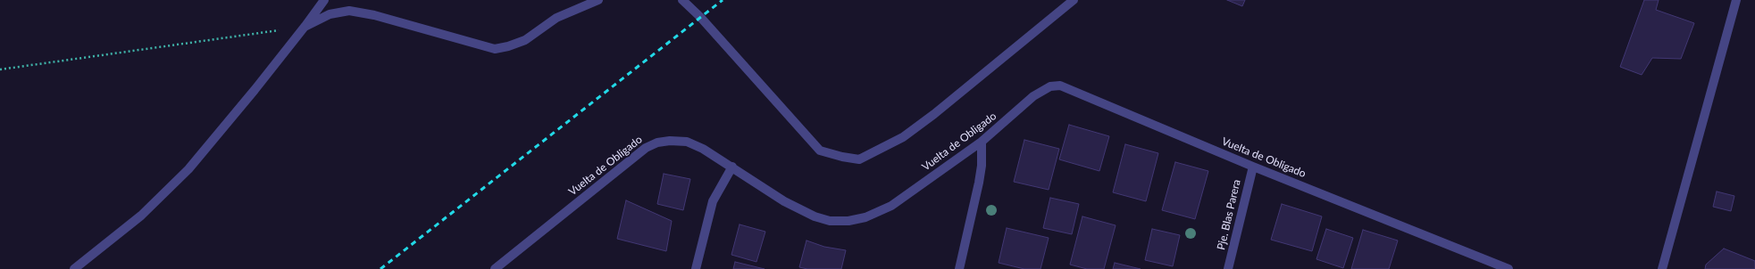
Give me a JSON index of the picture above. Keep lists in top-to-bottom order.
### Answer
{
  "streets": {
    "street": ["Vuelta de Obligado", "Pje. Blas Parera"]
  },
  "crossings": [
    ["Vuelta de Obligado", "Pje. Blas Parera"]
  ]
}
